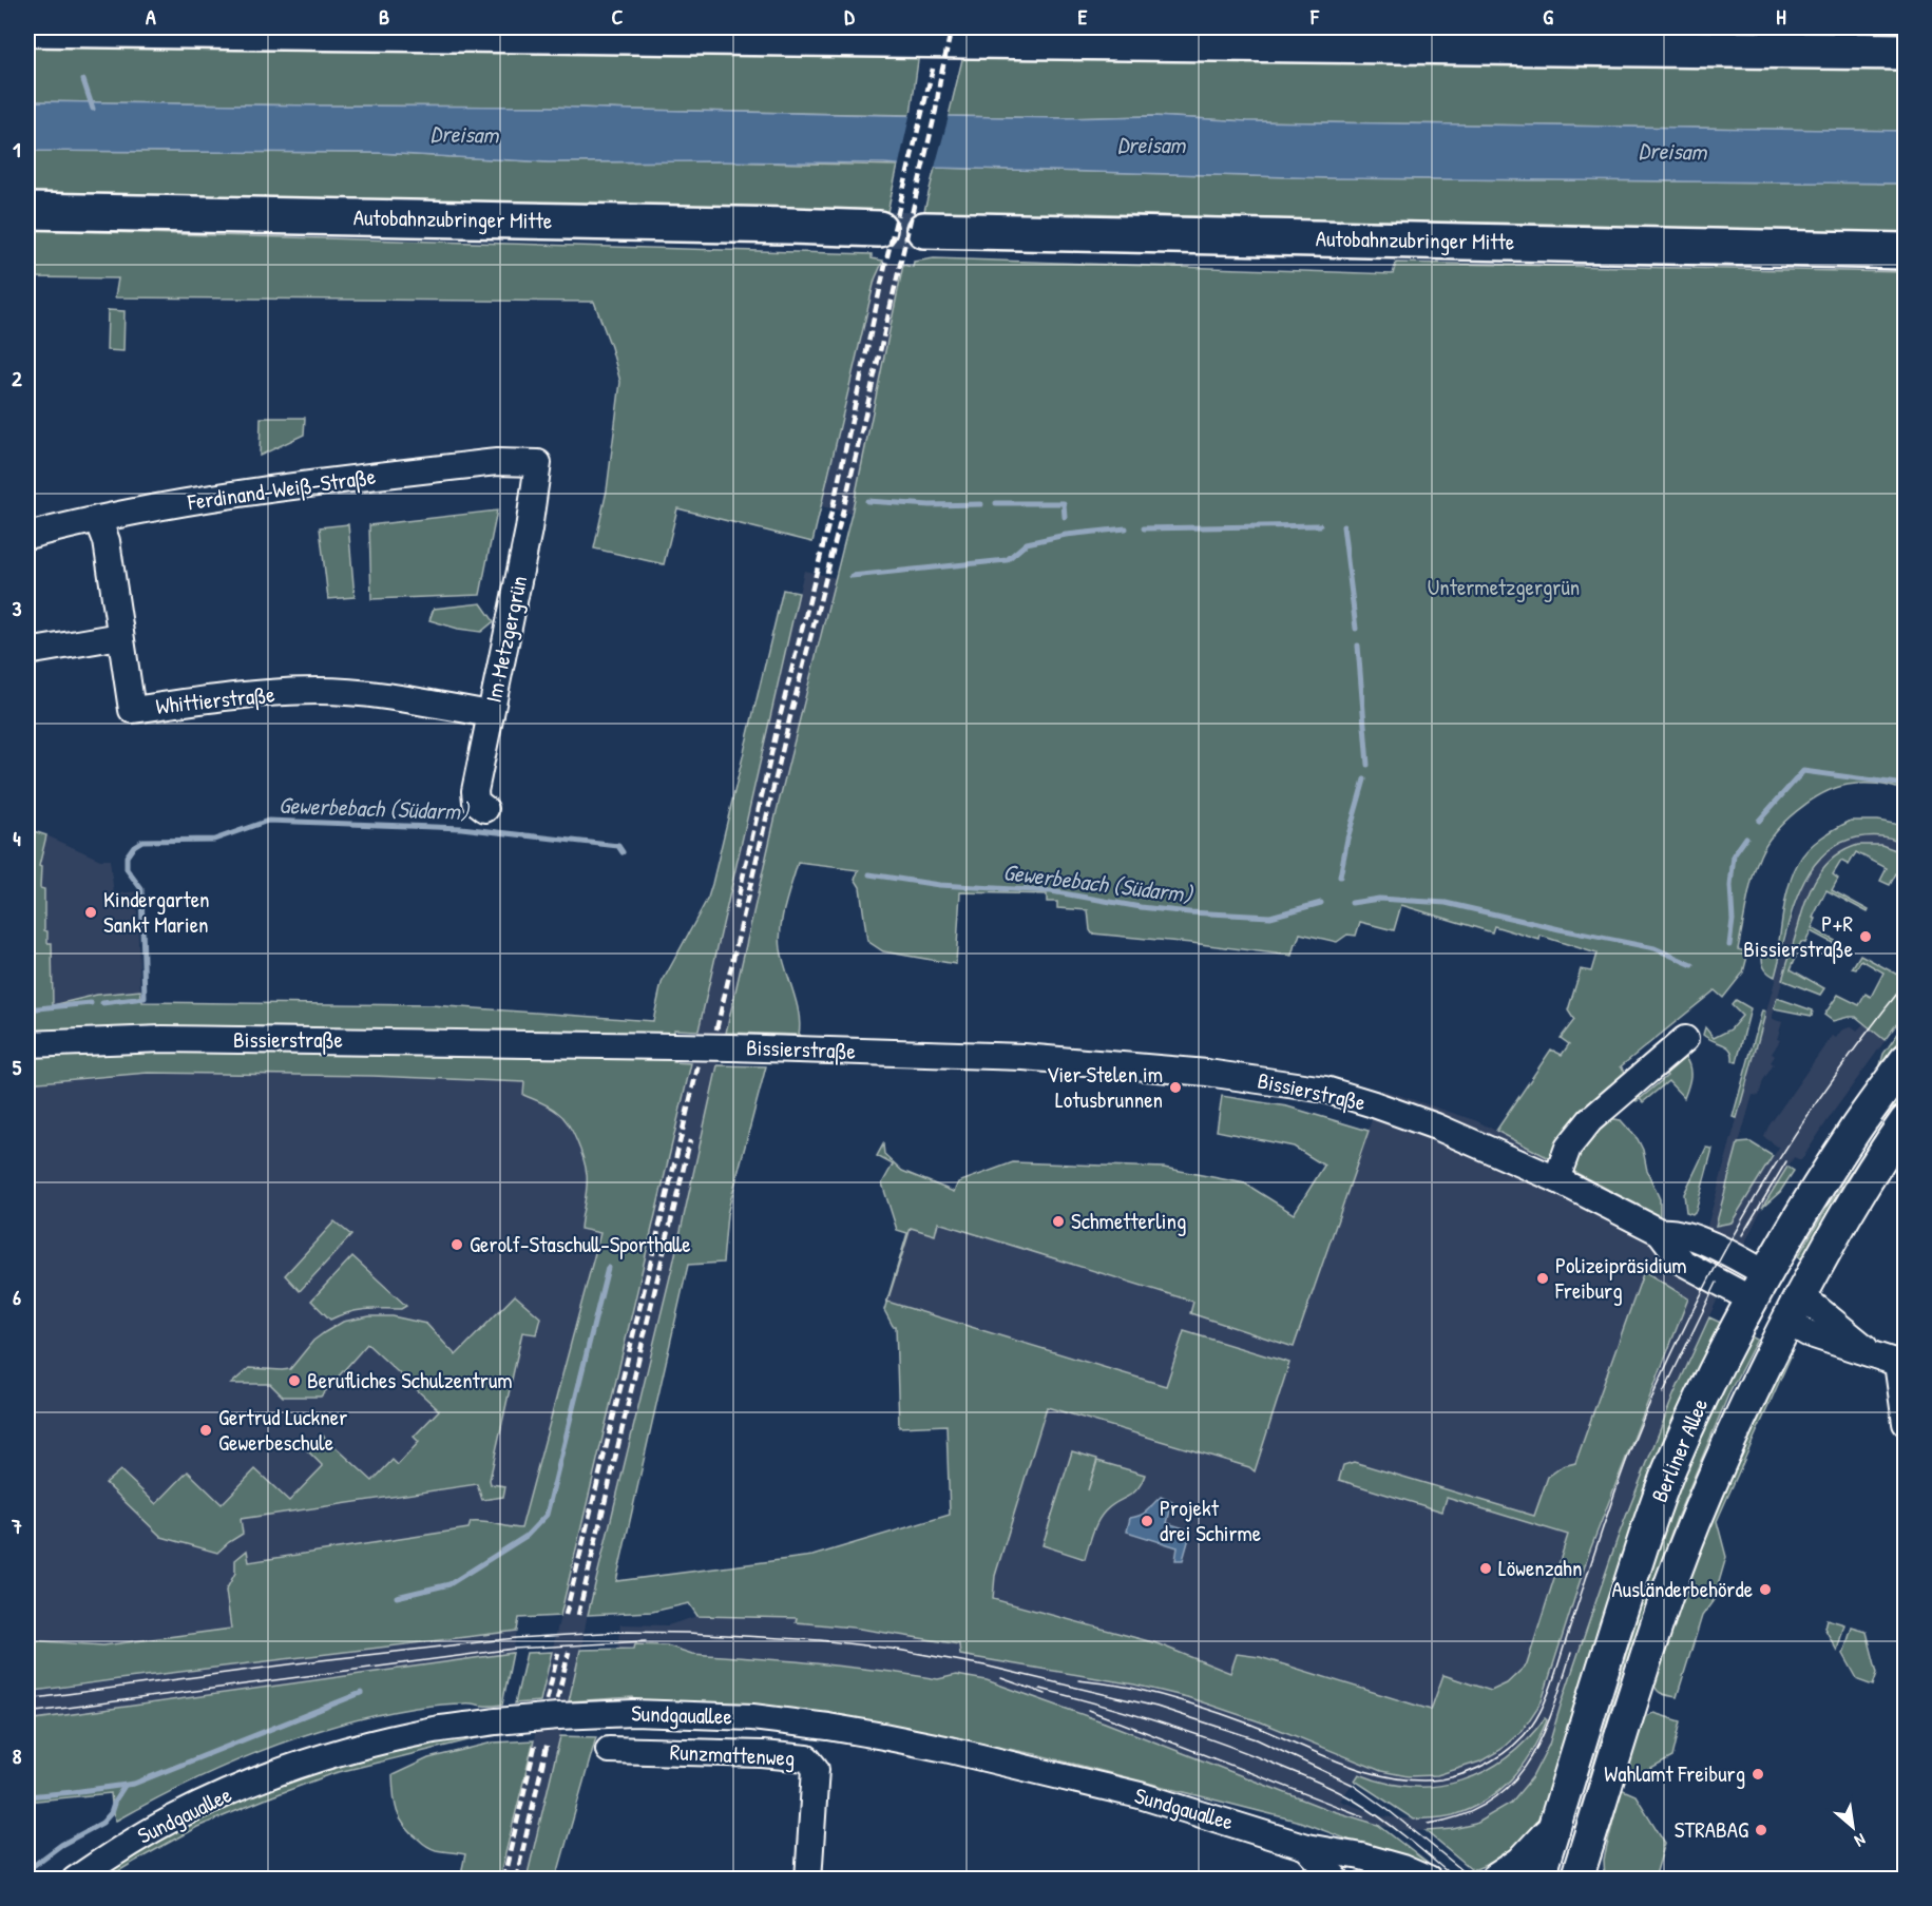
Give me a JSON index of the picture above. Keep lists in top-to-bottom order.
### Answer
{
  "streets": {
    "highway": ["Autobahnzubringer Mitte"],
    "main road": ["Berliner Allee"],
    "street": [
      "Ferdinand-Weiß-Straße",
      "Im Metzgergrün",
      "Whittierstraße",
      "Bissierstraße",
      "Sundgauallee",
      "Runzmattenweg"
    ]
  },
  "crossings": [
    ["Ferdinand-Weiß-Straße", "Im Metzgergrün"],
    ["Ferdinand-Weiß-Straße", "Whittierstraße"],
    ["Im Metzgergrün", "Whittierstraße"],
    ["Bissierstraße", "Berliner Allee"]
  ],
  "water": ["Dreisam", "Gewerbebach (Südarm)"],
  "parks": ["Untermetzgergrün"],
  "places": [
    "Kindergarten Sankt Marien",
    "P+R Bissierstraße",
    "Vier Stelen im Lotusbrunnen",
    "Schmetterling",
    "Gerolf-Staschull-Sporthalle",
    "Polizeipräsidium Freiburg",
    "Berufliches Schulzentrum",
    "Gertrud Luckner Gewerbeschule",
    "Projekt drei Schirme",
    "Löwenzahn",
    "Ausländerbehörde",
    "Wahlamt Freiburg",
    "STRABAG"
  ],
  "north": "bottom right",
  "grid": {
    "columns": [
      "A",
      "B",
      "C",
      "D",
      "E",
      "F",
      "G",
      "H"
    ],
    "rows": [
      "1",
      "2",
      "3",
      "4",
      "5",
      "6",
      "7",
      "8"
    ]
  }
}
